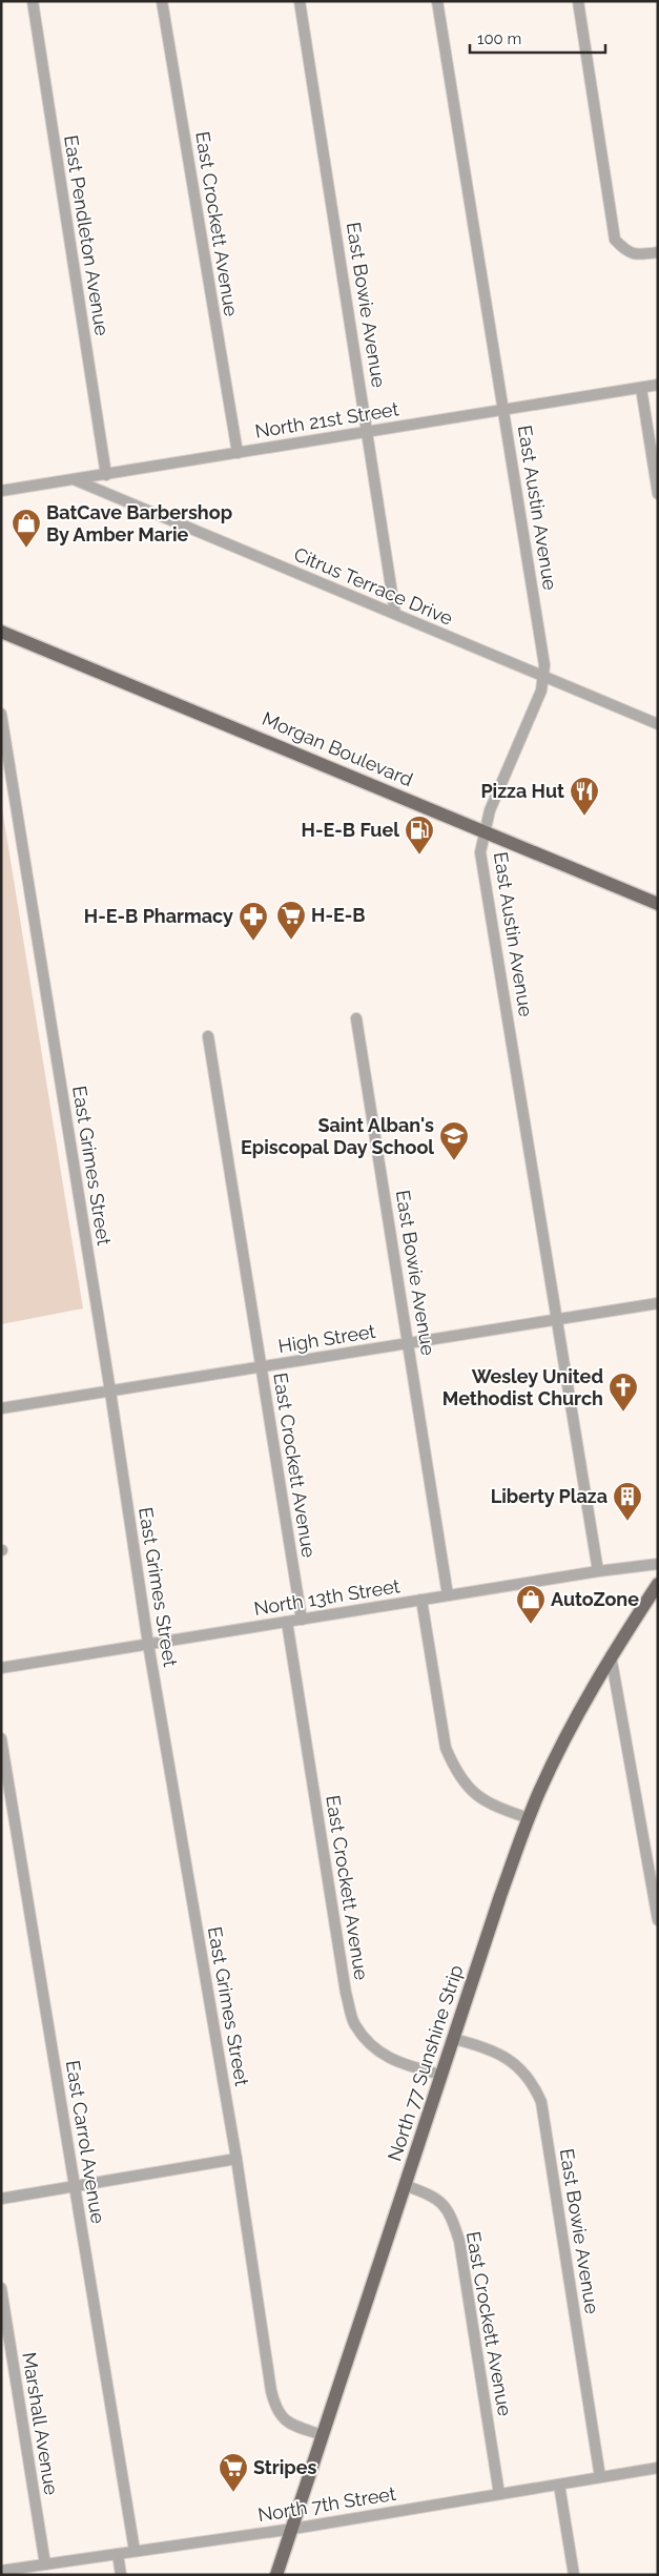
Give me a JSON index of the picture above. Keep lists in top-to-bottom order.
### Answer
{
  "streets": {
    "main road": ["Morgan Boulevard", "North 77 Sunshine Strip"],
    "street": [
      "East Crockett Avenue",
      "East Pendleton Avenue",
      "East Bowie Avenue",
      "North 21st Street",
      "East Austin Avenue",
      "Citrus Terrace Drive",
      "East Grimes Street",
      "High Street",
      "North 13th Street",
      "East Carrol Avenue",
      "Marshall Avenue",
      "North 7th Street"
    ]
  },
  "crossings": [
    ["East Crockett Avenue", "North 21st Street"],
    ["East Crockett Avenue", "High Street"],
    ["East Crockett Avenue", "North 13th Street"],
    ["East Crockett Avenue", "North 77 Sunshine Strip"],
    ["East Crockett Avenue", "North 7th Street"],
    ["East Pendleton Avenue", "North 21st Street"],
    ["East Bowie Avenue", "North 21st Street"],
    ["East Bowie Avenue", "Citrus Terrace Drive"],
    ["East Bowie Avenue", "High Street"],
    ["East Bowie Avenue", "North 13th Street"],
    ["East Bowie Avenue", "North 77 Sunshine Strip"],
    ["East Bowie Avenue", "North 7th Street"],
    ["North 21st Street", "East Austin Avenue"],
    ["North 21st Street", "Citrus Terrace Drive"],
    ["East Austin Avenue", "Citrus Terrace Drive"],
    ["East Austin Avenue", "Morgan Boulevard"],
    ["East Austin Avenue", "High Street"],
    ["East Austin Avenue", "North 13th Street"],
    ["East Grimes Street", "High Street"],
    ["East Grimes Street", "North 13th Street"],
    ["East Grimes Street", "North 77 Sunshine Strip"],
    ["North 77 Sunshine Strip", "North 7th Street"],
    ["East Carrol Avenue", "North 7th Street"],
    ["Marshall Avenue", "North 7th Street"]
  ],
  "places": {
    "shop": ["BatCave Barbershop By Amber Marie", "AutoZone"],
    "restaurant": ["Pizza Hut"],
    "fuel station": ["H-E-B Fuel"],
    "supermarket": ["H-E-B", "Stripes"],
    "pharmacy": ["H-E-B Pharmacy"],
    "school or university": ["Saint Alban's Episcopal Day School"],
    "church": ["Wesley United Methodist Church"],
    "building": ["Liberty Plaza"]
  },
  "scale_bar": "100 m"
}
